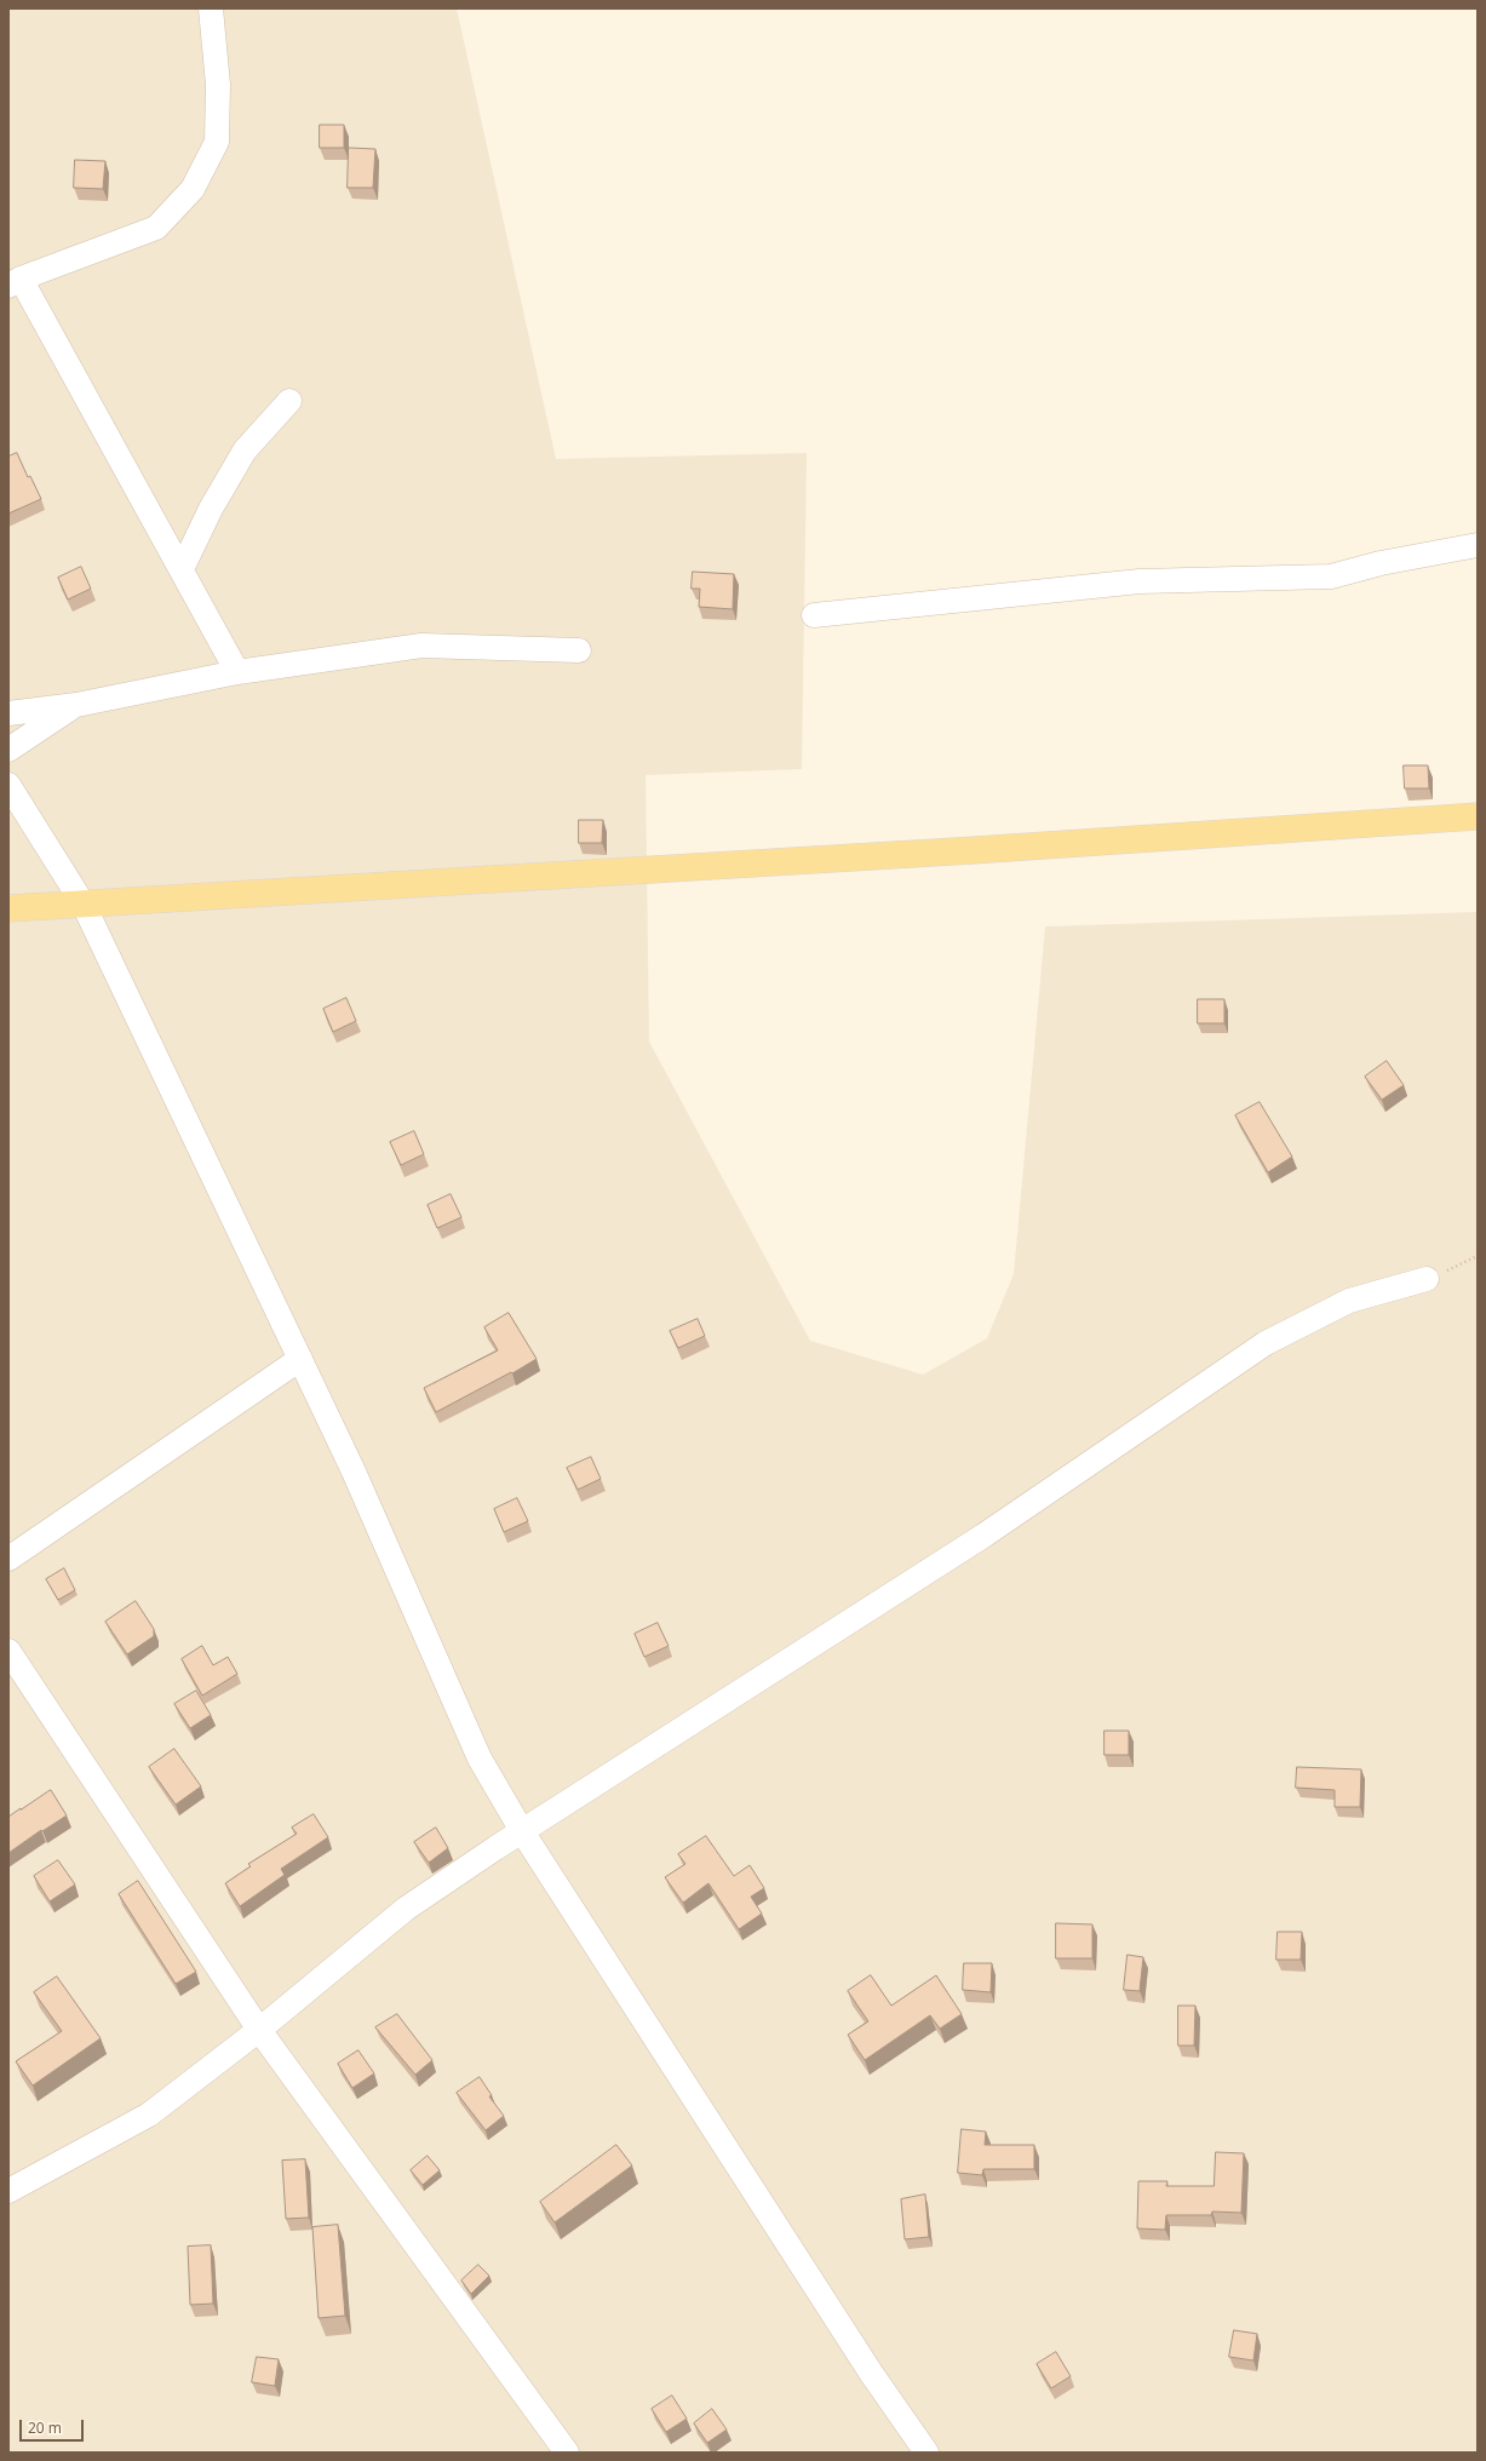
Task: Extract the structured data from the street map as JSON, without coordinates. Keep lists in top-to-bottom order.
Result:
{
  "scale_bar": "20 m"
}
